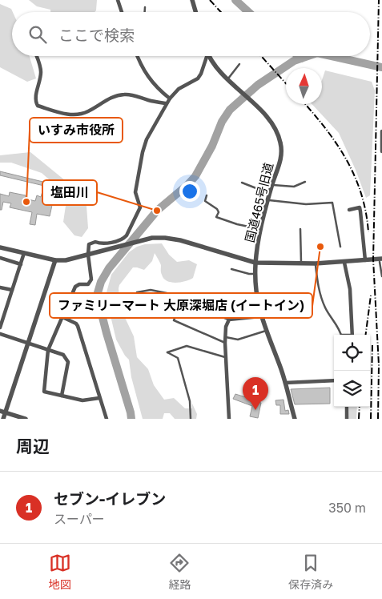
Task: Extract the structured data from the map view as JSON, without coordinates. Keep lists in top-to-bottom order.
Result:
{
  "streets": {
    "street": ["国道465号旧道"]
  },
  "places": ["いすみ市役所", "塩田川", "ファミリーマート 大原深堀店 (イートイン)"],
  "north": "top",
  "page": {
    "search": "ここで検索",
    "pins": "1",
    "heading": "周辺",
    "list": [
      {
        "mark": "1",
        "name": "セブン-イレブン",
        "note": "スーパー",
        "value": "350 m"
      }
    ],
    "nav": ["地図", "経路", "保存済み"]
  }
}
